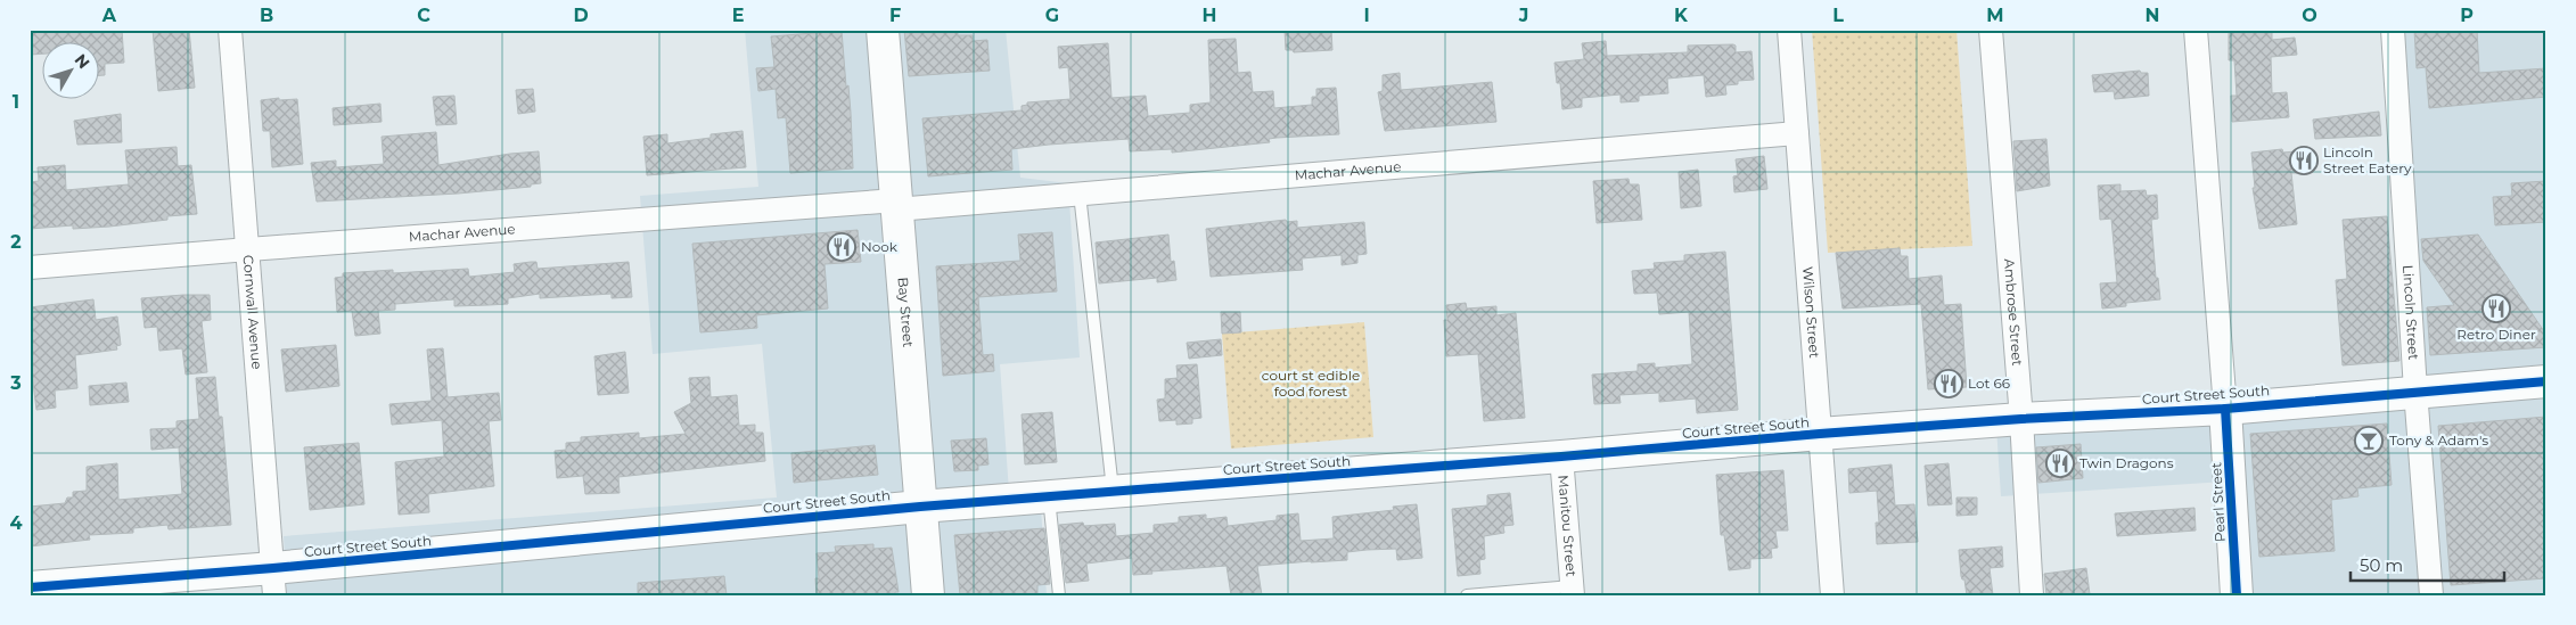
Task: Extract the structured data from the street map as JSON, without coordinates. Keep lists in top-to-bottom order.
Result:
{
  "streets": {
    "street": [
      "Machar Avenue",
      "Cornwall Avenue",
      "Ambrose Street",
      "Bay Street",
      "Wilson Street",
      "Lincoln Street",
      "Court Street South",
      "Pearl Street",
      "Manitou Street"
    ]
  },
  "crossings": [
    ["Machar Avenue", "Cornwall Avenue"],
    ["Machar Avenue", "Bay Street"],
    ["Machar Avenue", "Wilson Street"],
    ["Cornwall Avenue", "Court Street South"],
    ["Ambrose Street", "Court Street South"],
    ["Bay Street", "Court Street South"],
    ["Wilson Street", "Court Street South"],
    ["Lincoln Street", "Court Street South"],
    ["Court Street South", "Pearl Street"],
    ["Court Street South", "Manitou Street"]
  ],
  "parks": ["court st edible food forest"],
  "places": {
    "restaurant": [
      "Lincoln Street Eatery",
      "Nook",
      "Retro Diner",
      "Lot 66",
      "Twin Dragons"
    ],
    "bar": ["Tony & Adam's"]
  },
  "scale_bar": "50 m",
  "north": "top right",
  "grid": {
    "columns": [
      "A",
      "B",
      "C",
      "D",
      "E",
      "F",
      "G",
      "H",
      "I",
      "J",
      "K",
      "L",
      "M",
      "N",
      "O",
      "P"
    ],
    "rows": [
      "1",
      "2",
      "3",
      "4"
    ]
  }
}
